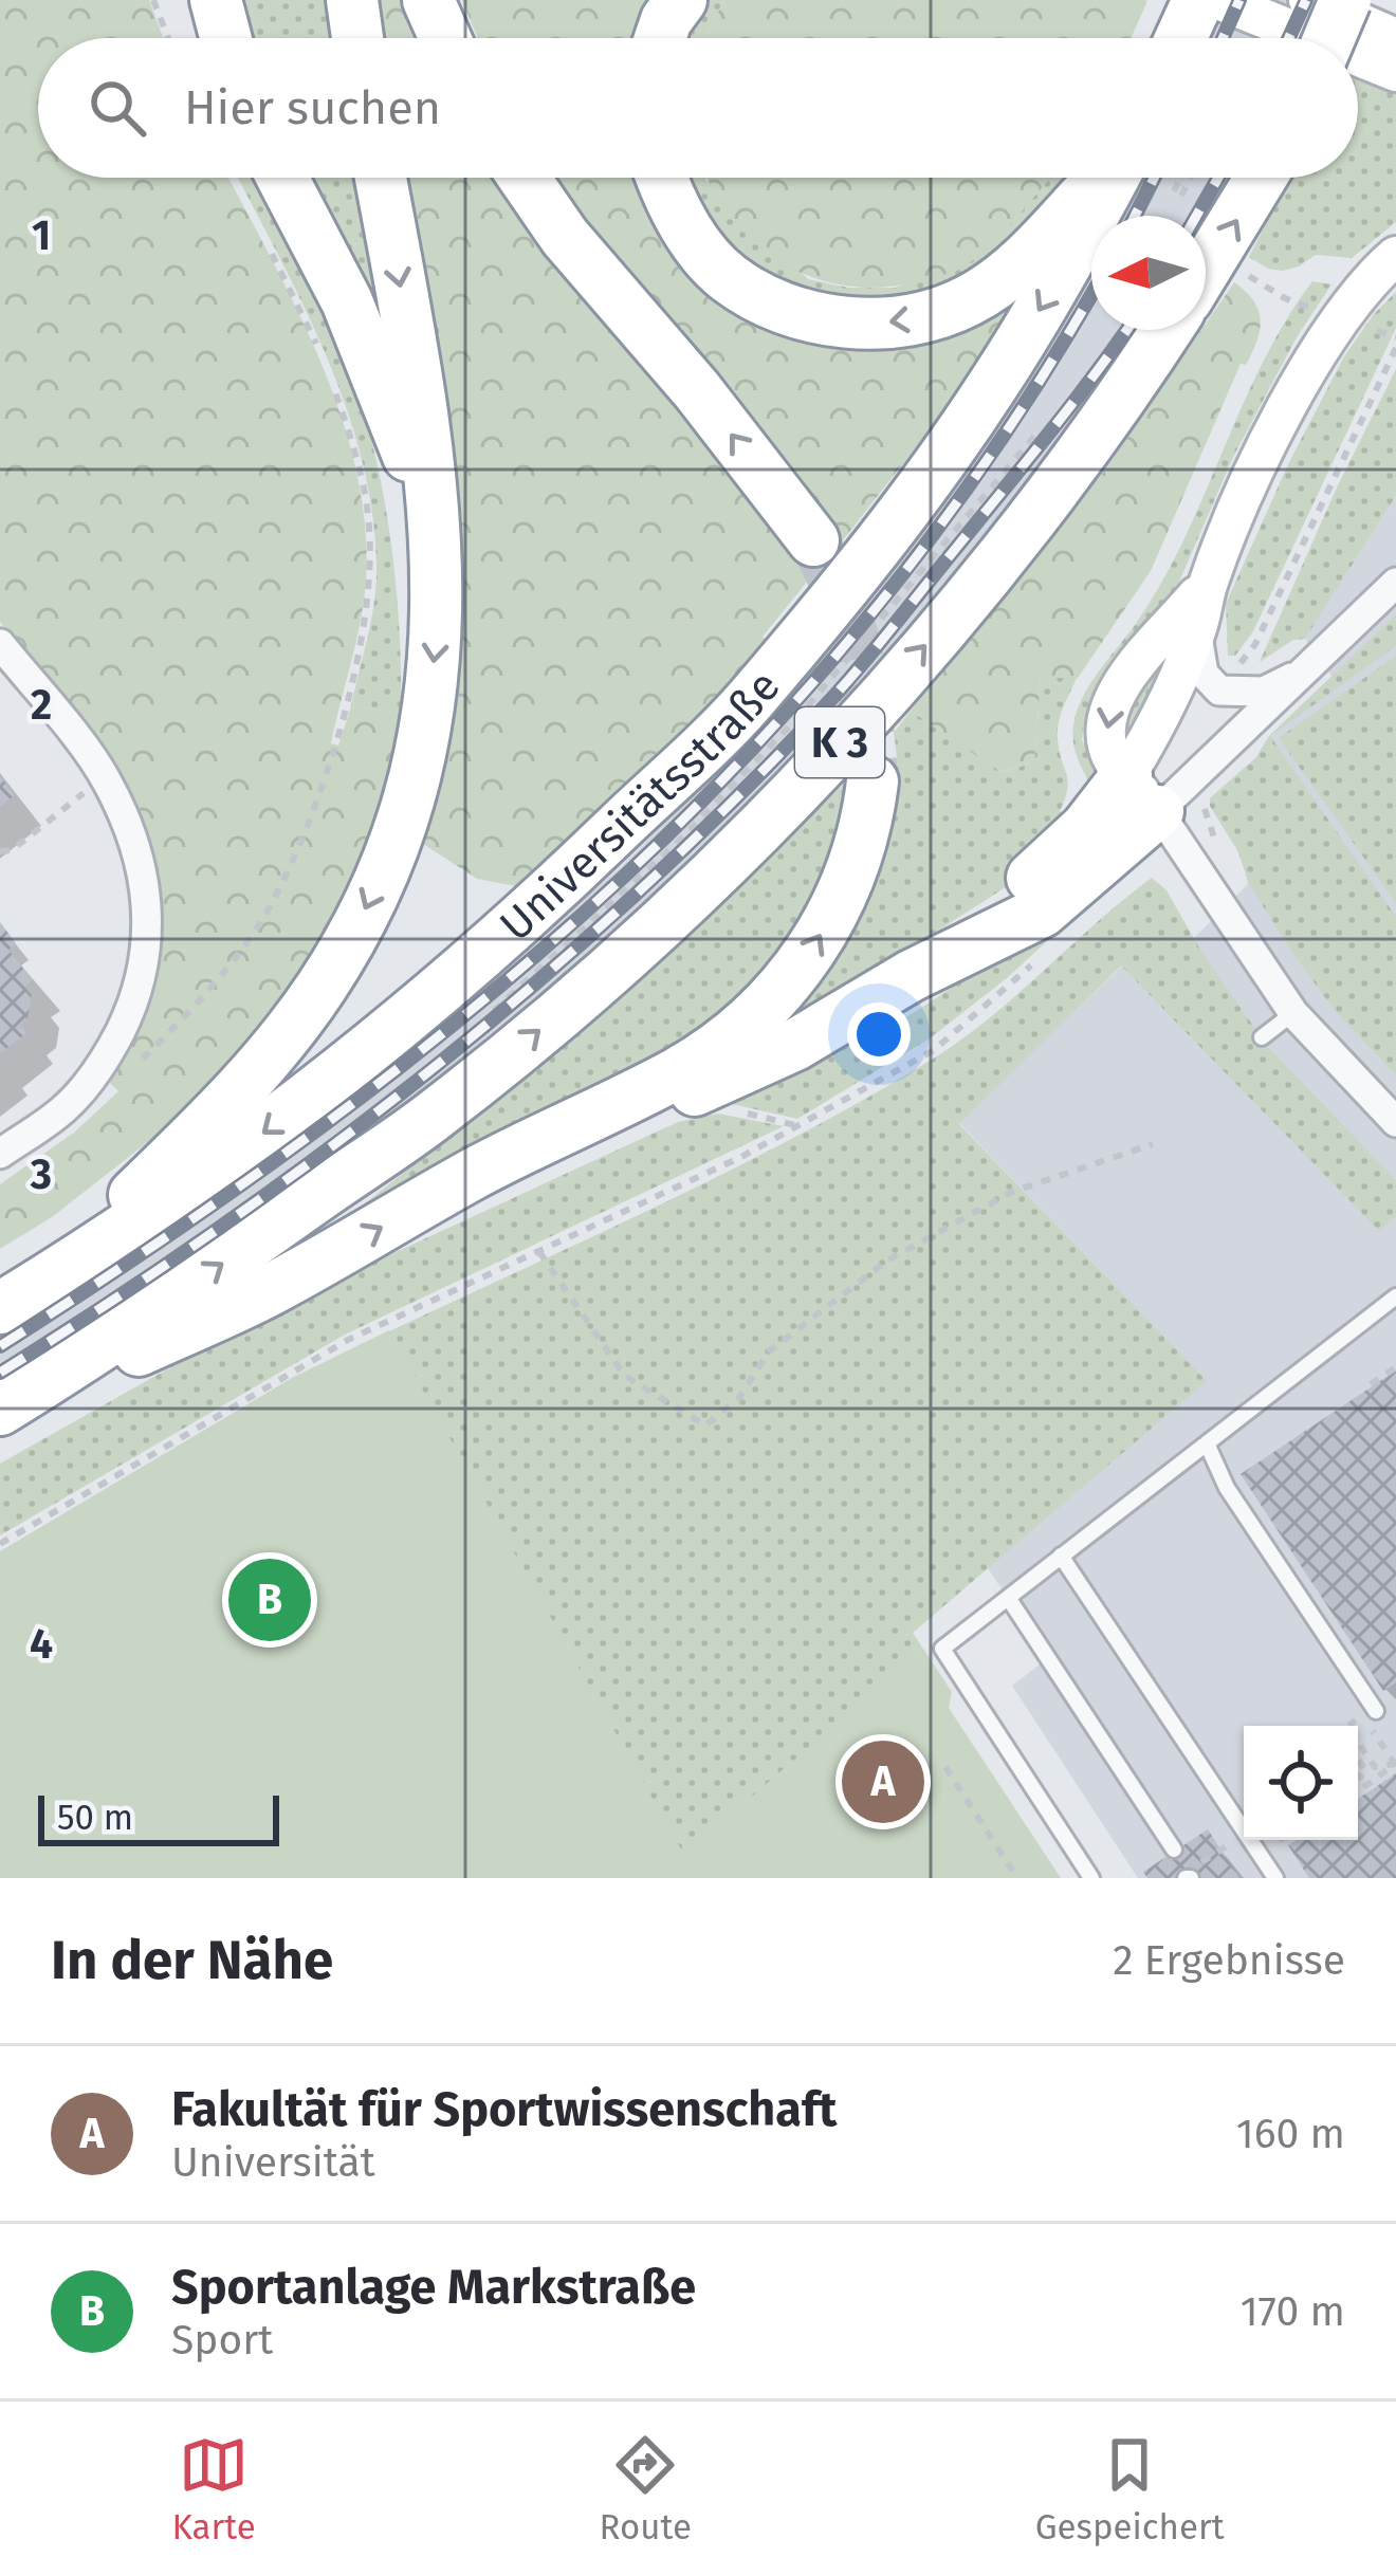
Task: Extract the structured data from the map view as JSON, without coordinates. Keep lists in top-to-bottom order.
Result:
{
  "streets": {
    "highway": ["K 3", "Universitätsstraße"]
  },
  "scale_bar": "50 m",
  "north": "left",
  "page": {
    "search": "Hier suchen",
    "pins": ["B", "A"],
    "scale": "50 m",
    "heading": ["In der Nähe", "2 Ergebnisse"],
    "list": [
      {
        "mark": "A",
        "name": "Fakultät für Sportwissenschaft",
        "note": "Universität",
        "value": "160 m"
      },
      {
        "mark": "B",
        "name": "Sportanlage Markstraße",
        "note": "Sport",
        "value": "170 m"
      }
    ],
    "nav": ["Karte", "Route", "Gespeichert"]
  },
  "grid": {
    "rows": [
      "1",
      "2",
      "3",
      "4"
    ]
  }
}
